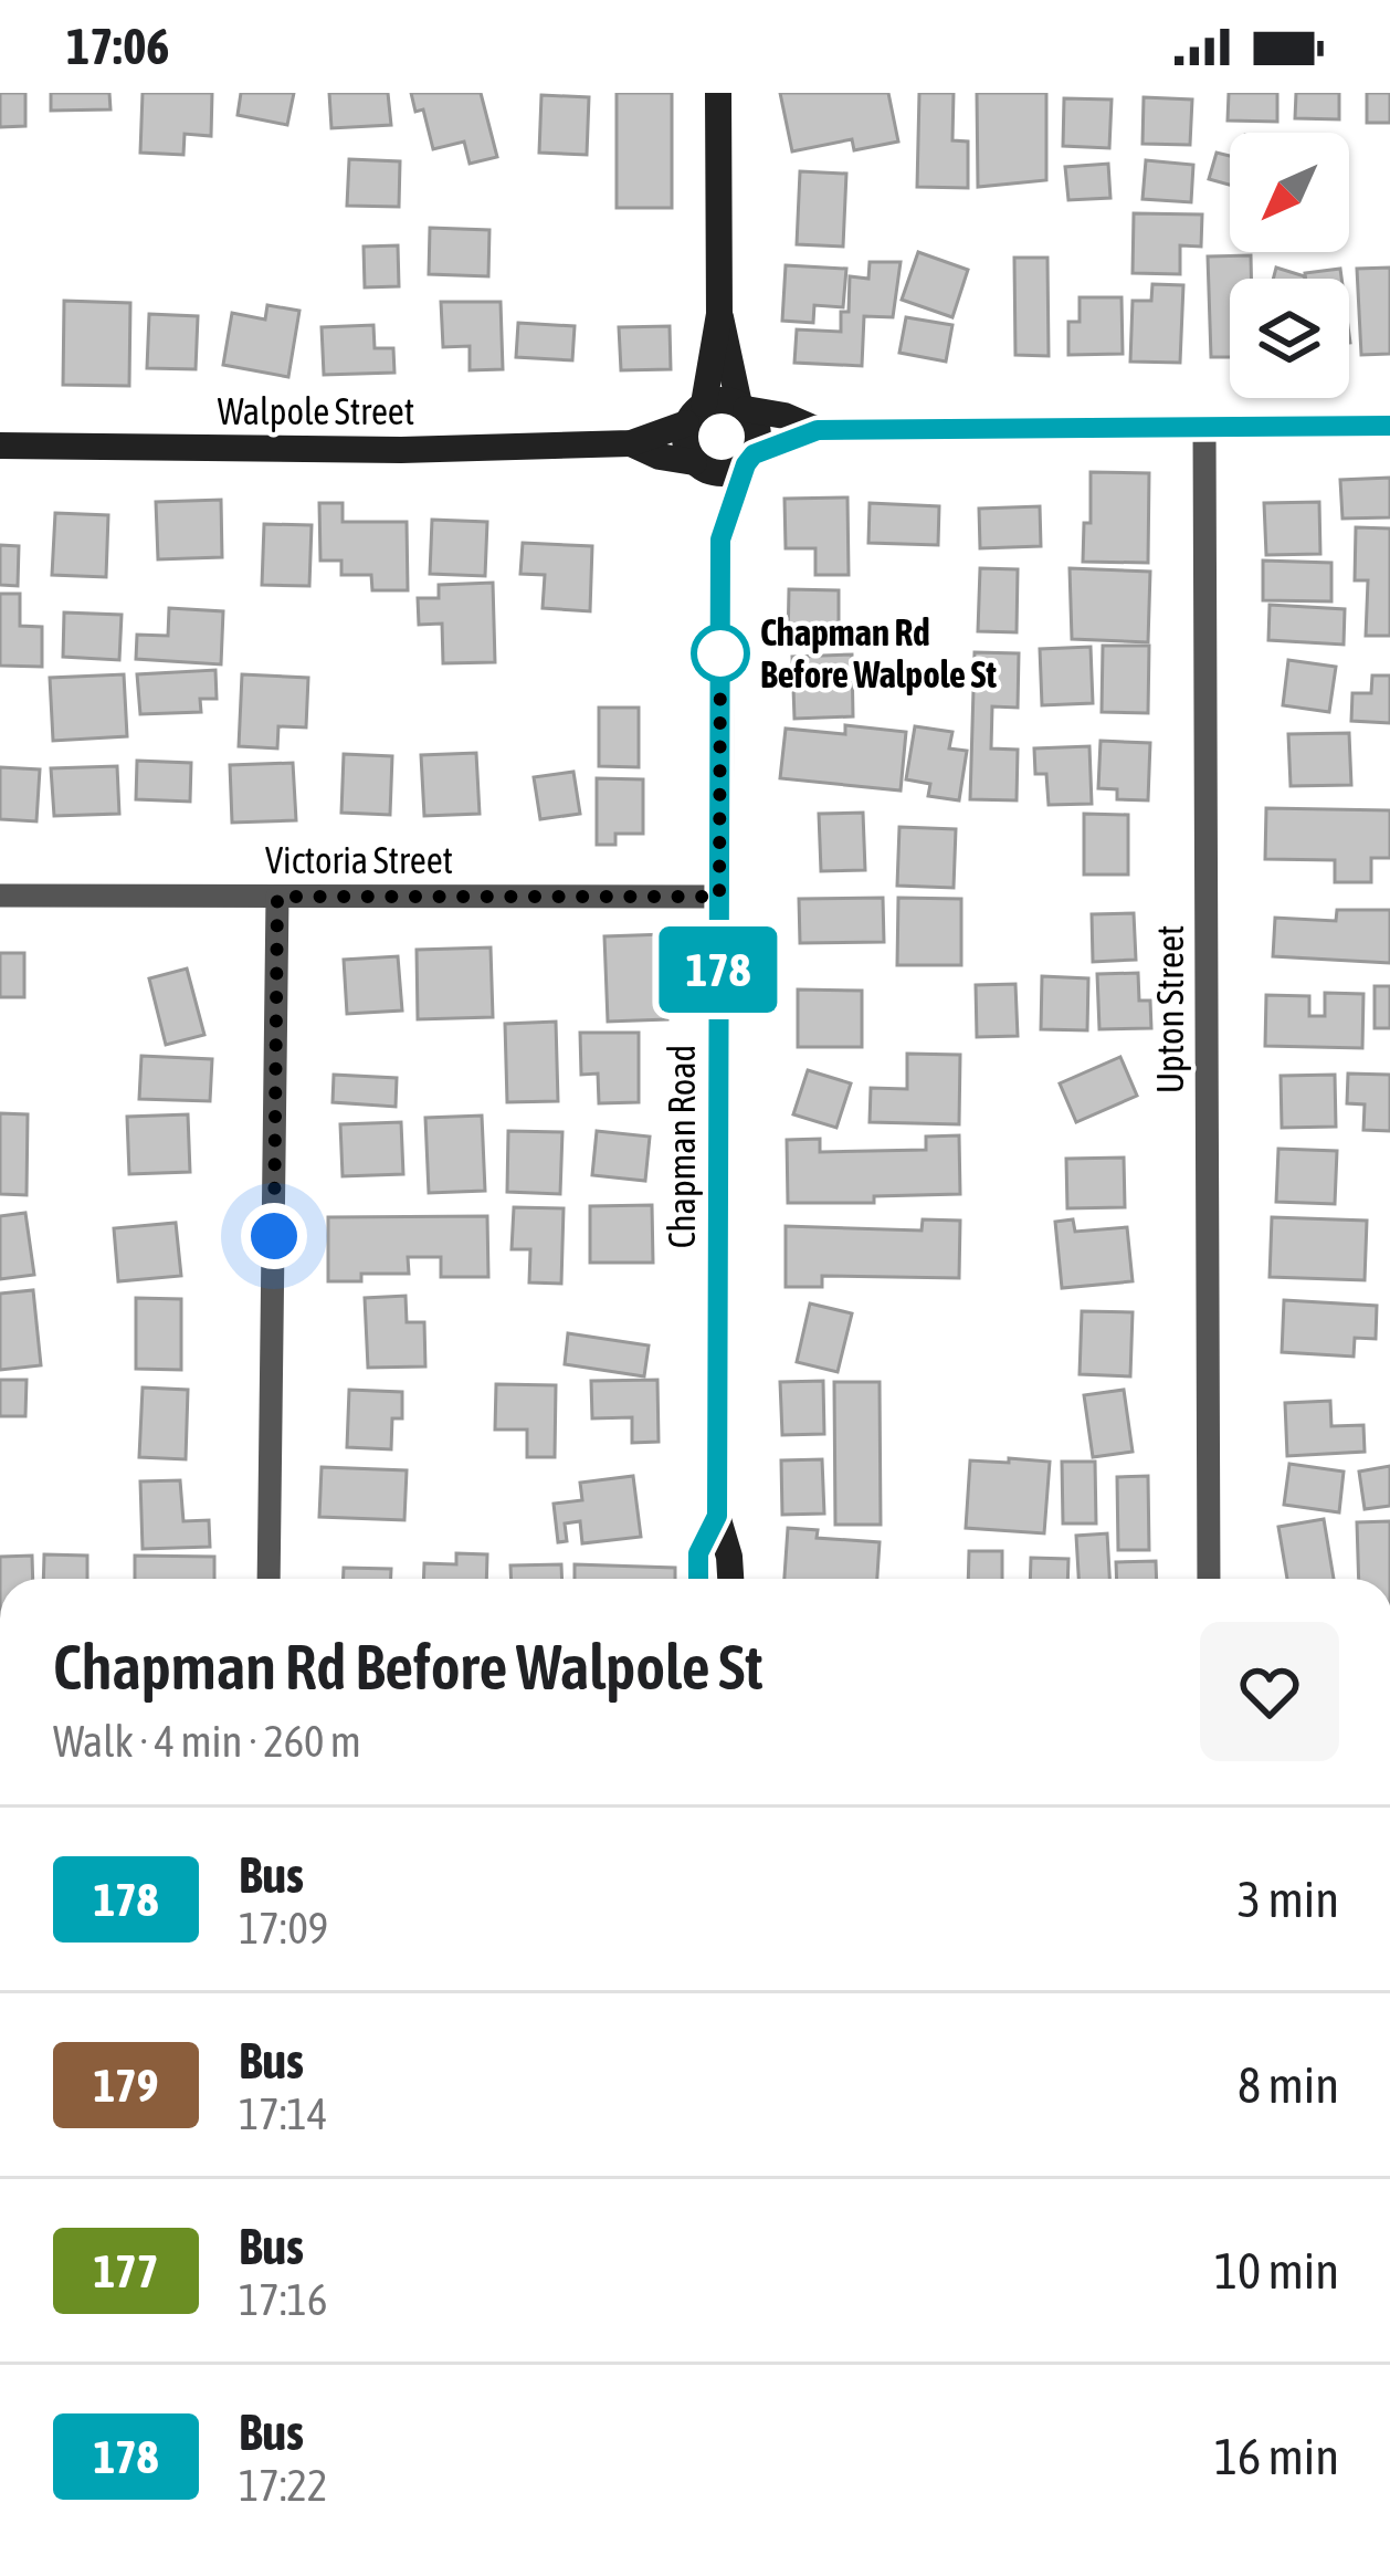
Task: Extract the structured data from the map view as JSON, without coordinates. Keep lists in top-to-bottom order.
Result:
{
  "streets": {
    "main road": ["Walpole Street", "Chapman Road"],
    "street": ["Victoria Street", "Upton Street"]
  },
  "crossings": [
    ["Walpole Street", "Chapman Road"],
    ["Victoria Street", "Chapman Road"]
  ],
  "places": ["Chapman Rd Before Walpole St"],
  "lines": ["bus line 178"],
  "north": "bottom left",
  "page": {
    "status": "17:06",
    "on_map": "178",
    "heading": ["Chapman Rd Before Walpole St", "Walk · 4 min · 260 m"],
    "list": [
      {
        "mark": "178",
        "name": "Bus",
        "note": "17:09",
        "value": "3 min"
      },
      {
        "mark": "179",
        "name": "Bus",
        "note": "17:14",
        "value": "8 min"
      },
      {
        "mark": "177",
        "name": "Bus",
        "note": "17:16",
        "value": "10 min"
      },
      {
        "mark": "178",
        "name": "Bus",
        "note": "17:22",
        "value": "16 min"
      }
    ]
  }
}
